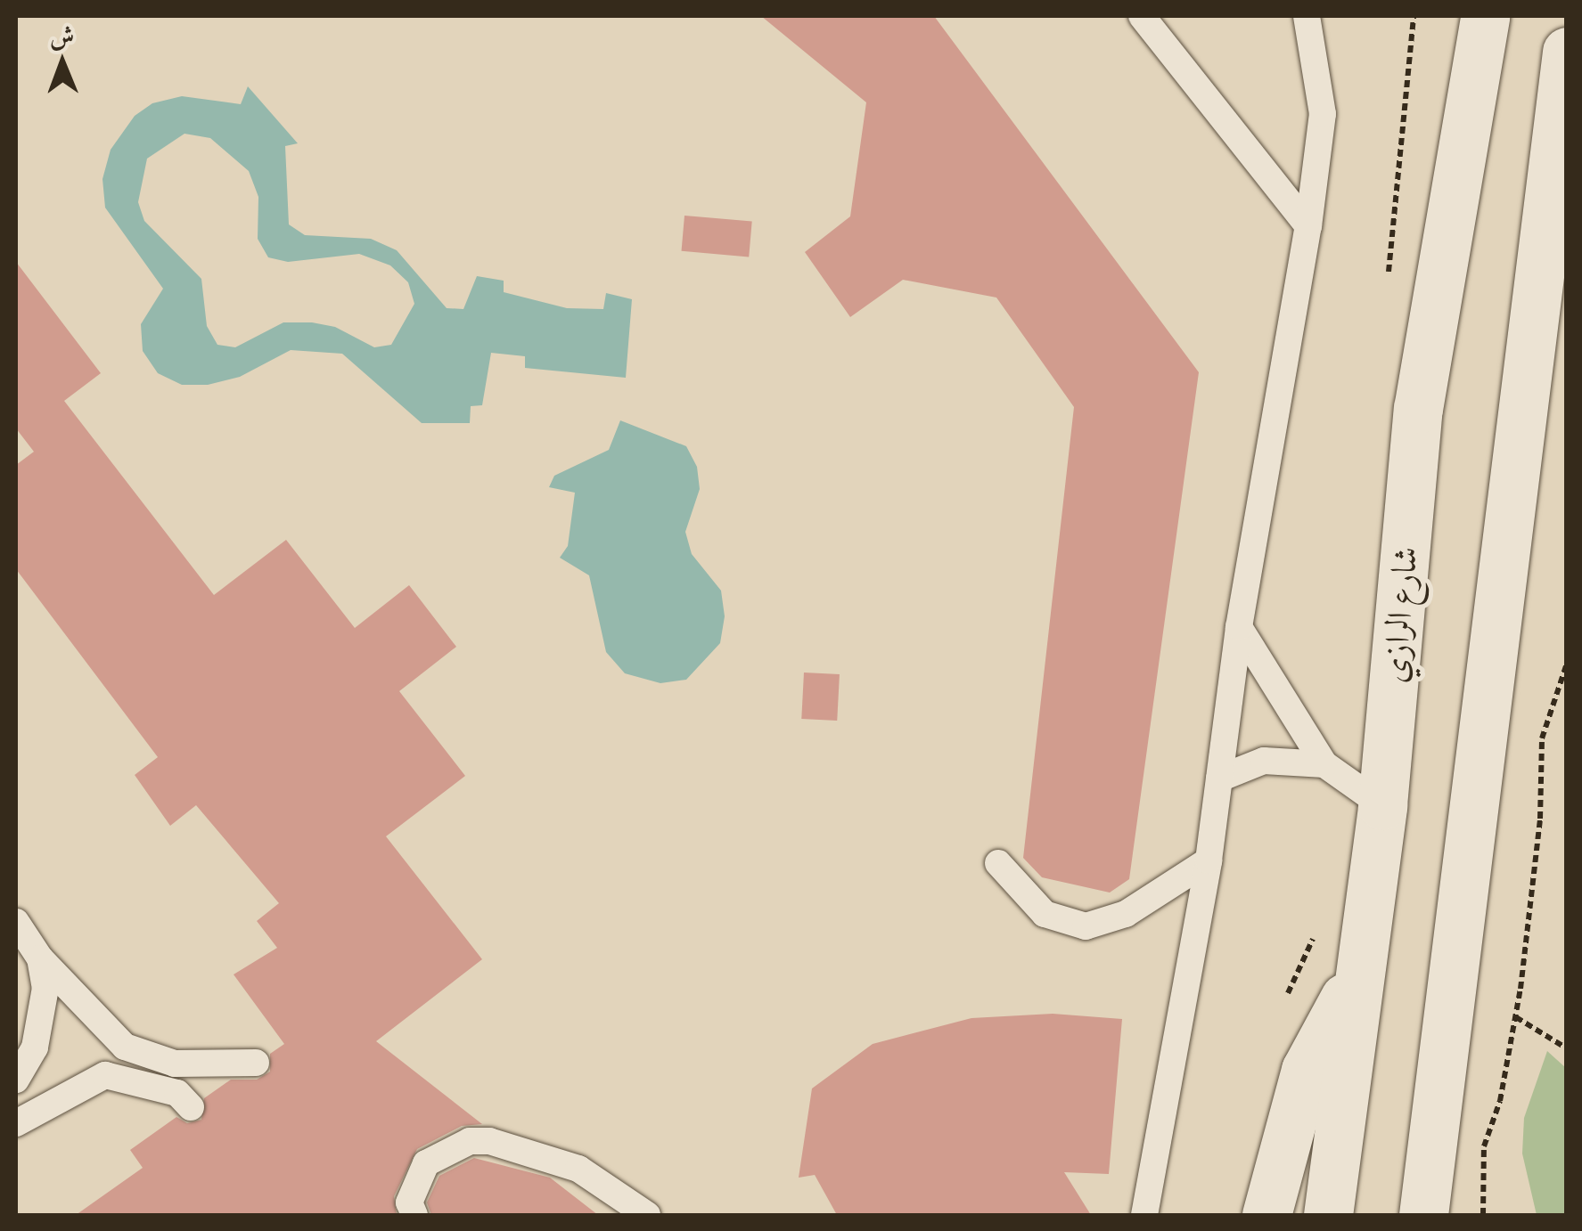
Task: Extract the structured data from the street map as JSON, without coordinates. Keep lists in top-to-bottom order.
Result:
{
  "streets": {
    "street": ["شارع الرازي"]
  },
  "north": "top"
}
